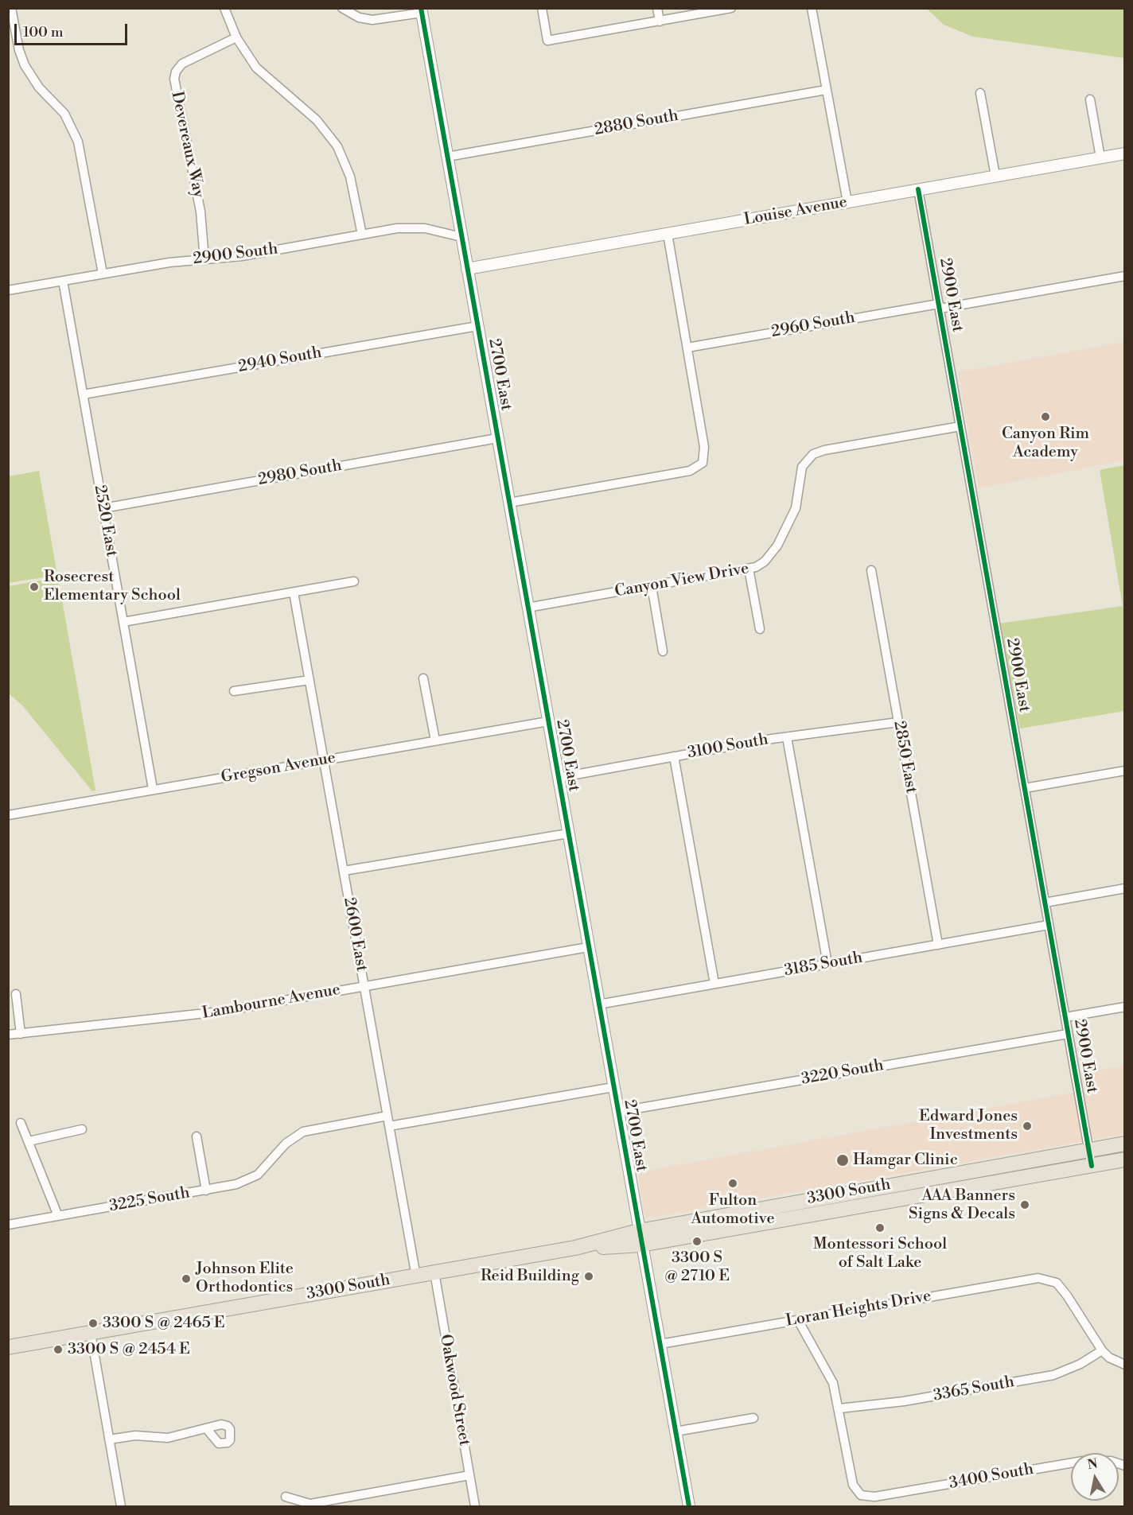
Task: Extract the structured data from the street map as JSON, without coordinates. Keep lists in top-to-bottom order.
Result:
{
  "streets": {
    "main road": ["3300 South"],
    "street": [
      "2880 South",
      "Devereaux Way",
      "Louise Avenue",
      "2900 South",
      "2900 East",
      "2960 South",
      "2940 South",
      "2700 East",
      "2980 South",
      "2520 East",
      "Canyon View Drive",
      "3100 South",
      "2850 East",
      "Gregson Avenue",
      "2600 East",
      "3185 South",
      "Lambourne Avenue",
      "3220 South",
      "3225 South",
      "Loran Heights Drive",
      "3365 South",
      "Oakwood Street",
      "3400 South"
    ]
  },
  "crossings": [
    ["2880 South", "2700 East"],
    ["Devereaux Way", "2900 South"],
    ["Louise Avenue", "2900 East"],
    ["Louise Avenue", "2700 East"],
    ["2900 South", "2700 East"],
    ["2900 South", "2520 East"],
    ["2900 East", "2960 South"],
    ["2900 East", "Canyon View Drive"],
    ["2900 East", "3185 South"],
    ["2900 East", "3220 South"],
    ["2900 East", "3300 South"],
    ["2940 South", "2700 East"],
    ["2940 South", "2520 East"],
    ["2700 East", "2980 South"],
    ["2700 East", "Canyon View Drive"],
    ["2700 East", "3100 South"],
    ["2700 East", "Gregson Avenue"],
    ["2700 East", "3185 South"],
    ["2700 East", "Lambourne Avenue"],
    ["2700 East", "3220 South"],
    ["2700 East", "3300 South"],
    ["2700 East", "Loran Heights Drive"],
    ["2980 South", "2520 East"],
    ["2520 East", "Gregson Avenue"],
    ["3100 South", "2850 East"],
    ["2850 East", "3185 South"],
    ["Gregson Avenue", "2600 East"],
    ["2600 East", "Lambourne Avenue"],
    ["2600 East", "3300 South"],
    ["2600 East", "3225 South"],
    ["3300 South", "Oakwood Street"],
    ["Loran Heights Drive", "3365 South"],
    ["3365 South", "3400 South"]
  ],
  "places": [
    "Canyon Rim Academy",
    "Rosecrest Elementary School",
    "Edward Jones Investments",
    "Hamgar Clinic",
    "Fulton Automotive",
    "AAA Banners Signs & Decals",
    "Montessori School of Salt Lake",
    "3300 S @ 2710 E",
    "Reid Building",
    "Johnson Elite Orthodontics",
    "3300 S @ 2465 E",
    "3300 S @ 2454 E"
  ],
  "scale_bar": "100 m",
  "north": "top"
}
